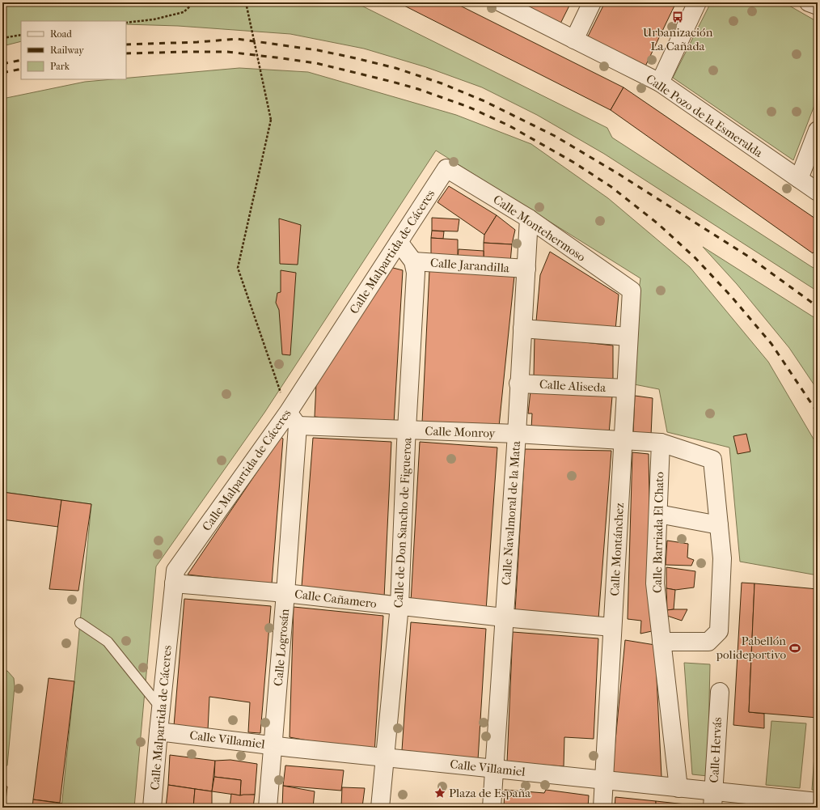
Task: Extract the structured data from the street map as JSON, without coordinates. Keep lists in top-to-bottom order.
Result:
{
  "streets": {
    "street": [
      "Calle Pozo de la Esmeralda",
      "Calle Montehermoso",
      "Calle Malpartida de Cáceres",
      "Calle Jarandilla",
      "Calle Aliseda",
      "Calle Monroy",
      "Calle Navalmoral de la Mata",
      "Calle de Don Sancho de Figueroa",
      "Calle Barriada El Chato",
      "Calle Montánchez",
      "Calle Cañamero",
      "Calle Logrosán",
      "Calle Villamiel",
      "Calle Hervás"
    ]
  },
  "crossings": [
    ["Calle Montehermoso", "Calle Malpartida de Cáceres"],
    ["Calle Montehermoso", "Calle Navalmoral de la Mata"],
    ["Calle Montehermoso", "Calle Montánchez"],
    ["Calle Malpartida de Cáceres", "Calle Monroy"],
    ["Calle Malpartida de Cáceres", "Calle de Don Sancho de Figueroa"],
    ["Calle Malpartida de Cáceres", "Calle Cañamero"],
    ["Calle Malpartida de Cáceres", "Calle Logrosán"],
    ["Calle Malpartida de Cáceres", "Calle Villamiel"],
    ["Calle Jarandilla", "Calle Navalmoral de la Mata"],
    ["Calle Jarandilla", "Calle de Don Sancho de Figueroa"],
    ["Calle Aliseda", "Calle Navalmoral de la Mata"],
    ["Calle Aliseda", "Calle Montánchez"],
    ["Calle Monroy", "Calle Navalmoral de la Mata"],
    ["Calle Monroy", "Calle de Don Sancho de Figueroa"],
    ["Calle Monroy", "Calle Montánchez"],
    ["Calle Monroy", "Calle Logrosán"],
    ["Calle Navalmoral de la Mata", "Calle Cañamero"],
    ["Calle Navalmoral de la Mata", "Calle Villamiel"],
    ["Calle de Don Sancho de Figueroa", "Calle Cañamero"],
    ["Calle de Don Sancho de Figueroa", "Calle Villamiel"],
    ["Calle Barriada El Chato", "Calle Villamiel"],
    ["Calle Montánchez", "Calle Cañamero"],
    ["Calle Montánchez", "Calle Villamiel"],
    ["Calle Cañamero", "Calle Logrosán"],
    ["Calle Logrosán", "Calle Villamiel"],
    ["Calle Villamiel", "Calle Hervás"]
  ],
  "places": {
    "bus stop": ["Urbanización La Cañada"],
    "sports": ["Pabellón polideportivo"],
    "place": ["Plaza de España"]
  },
  "legend": ["Road", "Railway", "Park"]
}
